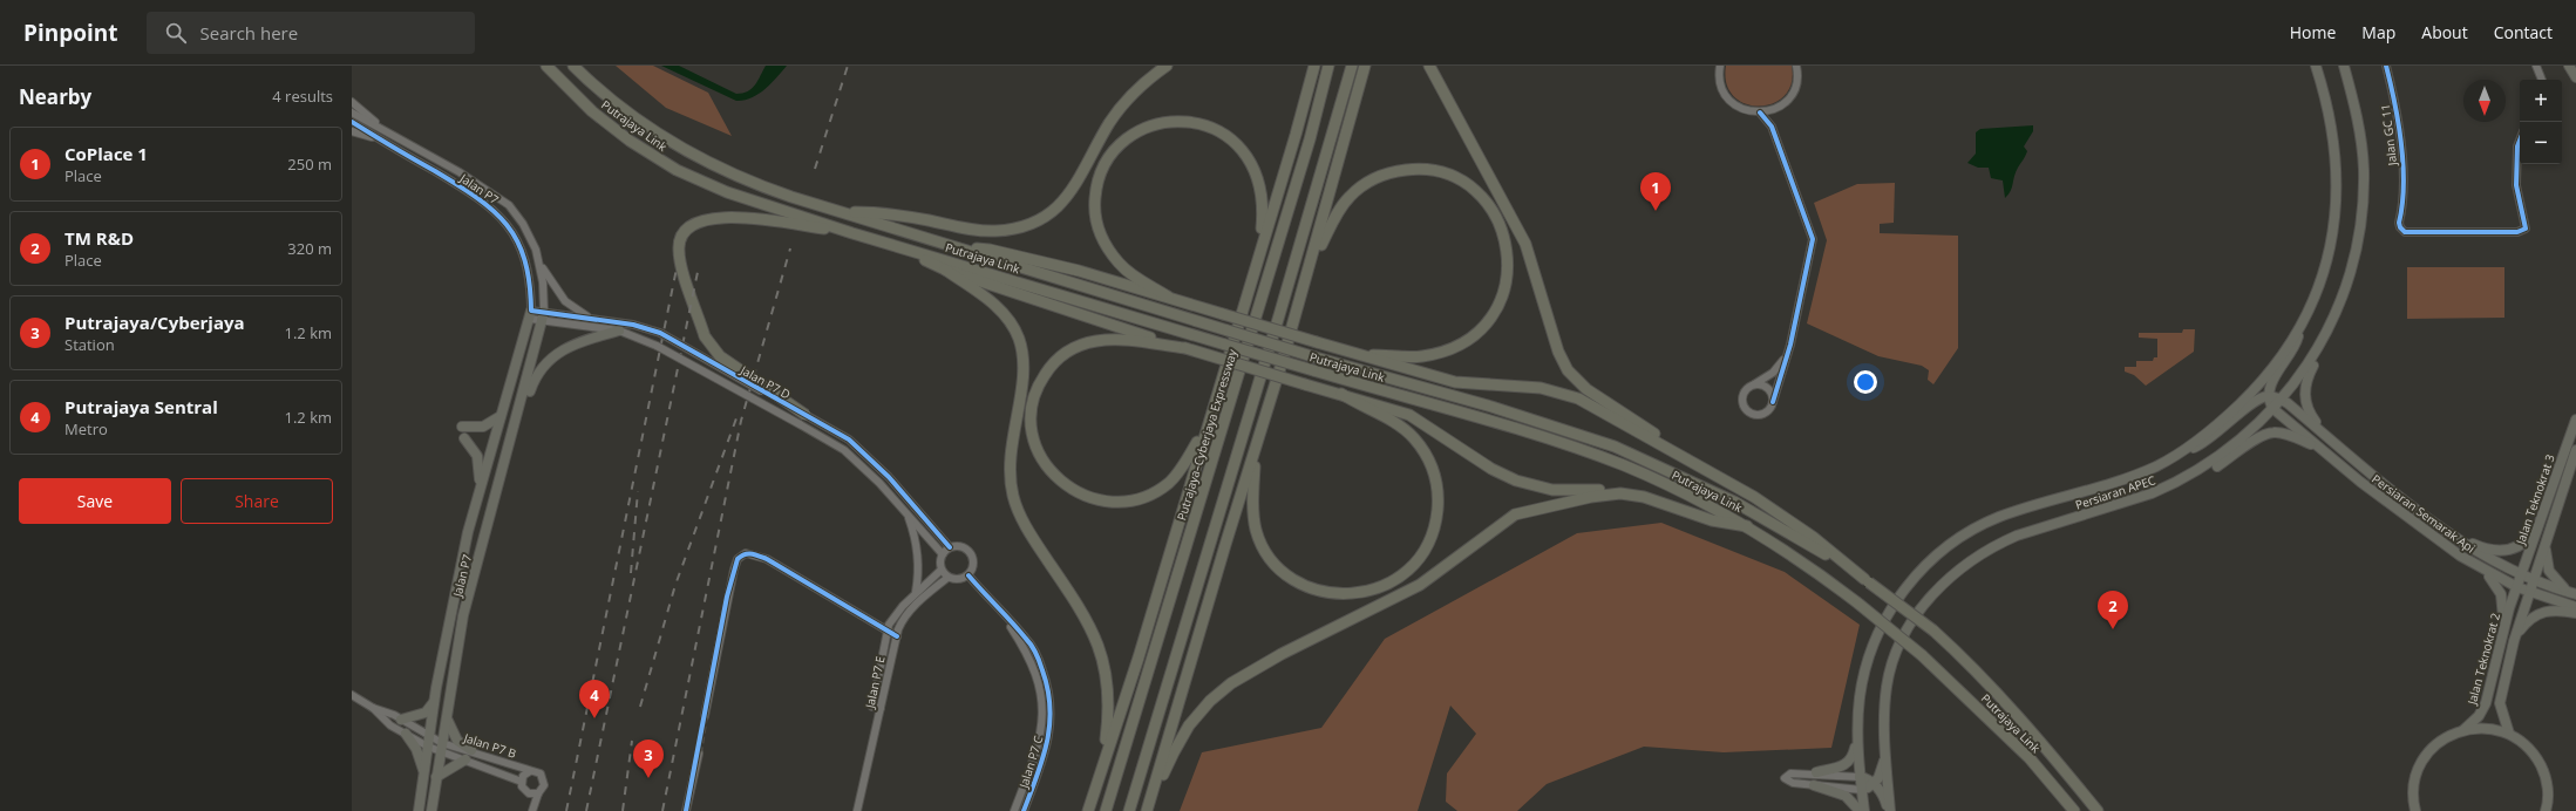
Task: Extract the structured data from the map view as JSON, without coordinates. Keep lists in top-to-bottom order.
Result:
{
  "streets": {
    "highway": ["Putrajaya Link", "Putrajaya–Cyberjaya Expressway"],
    "main road": [
      "Jalan P7",
      "Persiaran APEC",
      "Jalan Teknokrat 3",
      "Persiaran Semarak Api",
      "Jalan Teknokrat 2"
    ],
    "street": [
      "Jalan GC 11",
      "Jalan P7 D",
      "Jalan P7 E",
      "Jalan P7 B",
      "Jalan P7 C"
    ]
  },
  "crossings": [
    ["Jalan P7", "Jalan P7 D"],
    ["Jalan P7", "Jalan P7 B"],
    ["Jalan P7 D", "Jalan P7 E"],
    ["Jalan P7 D", "Jalan P7 C"],
    ["Persiaran APEC", "Persiaran Semarak Api"],
    ["Jalan Teknokrat 3", "Persiaran Semarak Api"],
    ["Jalan Teknokrat 3", "Jalan Teknokrat 2"],
    ["Persiaran Semarak Api", "Jalan Teknokrat 2"],
    ["Jalan P7 E", "Jalan P7 C"]
  ],
  "north": "bottom",
  "page": {
    "header": "Pinpoint",
    "search": "Search here",
    "nav": [
      "Home",
      "Map",
      "About",
      "Contact"
    ],
    "heading": ["Nearby", "4 results"],
    "map_buttons": ["+", "−"],
    "list": [
      {
        "mark": "1",
        "name": "CoPlace 1",
        "note": "Place",
        "value": "250 m"
      },
      {
        "mark": "2",
        "name": "TM R&D",
        "note": "Place",
        "value": "320 m"
      },
      {
        "mark": "3",
        "name": "Putrajaya/Cyberjaya",
        "note": "Station",
        "value": "1.2 km"
      },
      {
        "mark": "4",
        "name": "Putrajaya Sentral",
        "note": "Metro",
        "value": "1.2 km"
      }
    ],
    "pins": [
      "1",
      "2",
      "4",
      "3"
    ],
    "buttons": ["Save", "Share"]
  }
}
